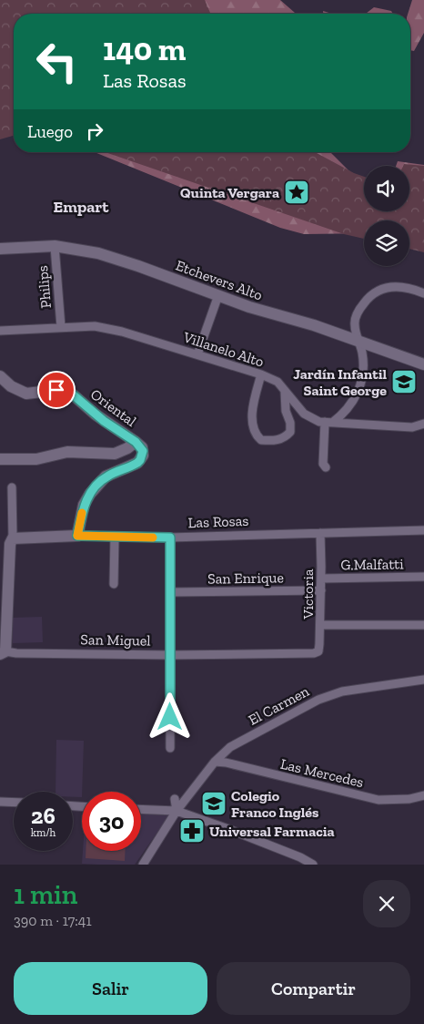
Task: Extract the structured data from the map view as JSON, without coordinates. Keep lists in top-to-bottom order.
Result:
{
  "streets": {
    "street": [
      "Etchevers Alto",
      "Philips",
      "Villanelo Alto",
      "Oriental",
      "Las Rosas",
      "G.Malfatti",
      "San Enrique",
      "Victoria",
      "San Miguel",
      "El Carmen",
      "Las Mercedes"
    ]
  },
  "crossings": [
    ["Etchevers Alto", "Philips"],
    ["Philips", "Villanelo Alto"],
    ["Las Rosas", "Victoria"],
    ["G.Malfatti", "Victoria"],
    ["San Enrique", "Victoria"],
    ["Victoria", "San Miguel"],
    ["El Carmen", "Las Mercedes"]
  ],
  "districts": ["Empart"],
  "places": {
    "place": ["Quinta Vergara"],
    "school or university": ["Jardín Infantil Saint George", "Colegio Franco Inglés"],
    "pharmacy": ["Universal Farmacia"]
  },
  "page": {
    "turn": ["140 m", "Las Rosas"],
    "then": "Luego",
    "speed": "26 km/h",
    "limit": "30",
    "heading": ["1 min", "390 m · 17:41"],
    "buttons": ["Salir", "Compartir"]
  }
}
